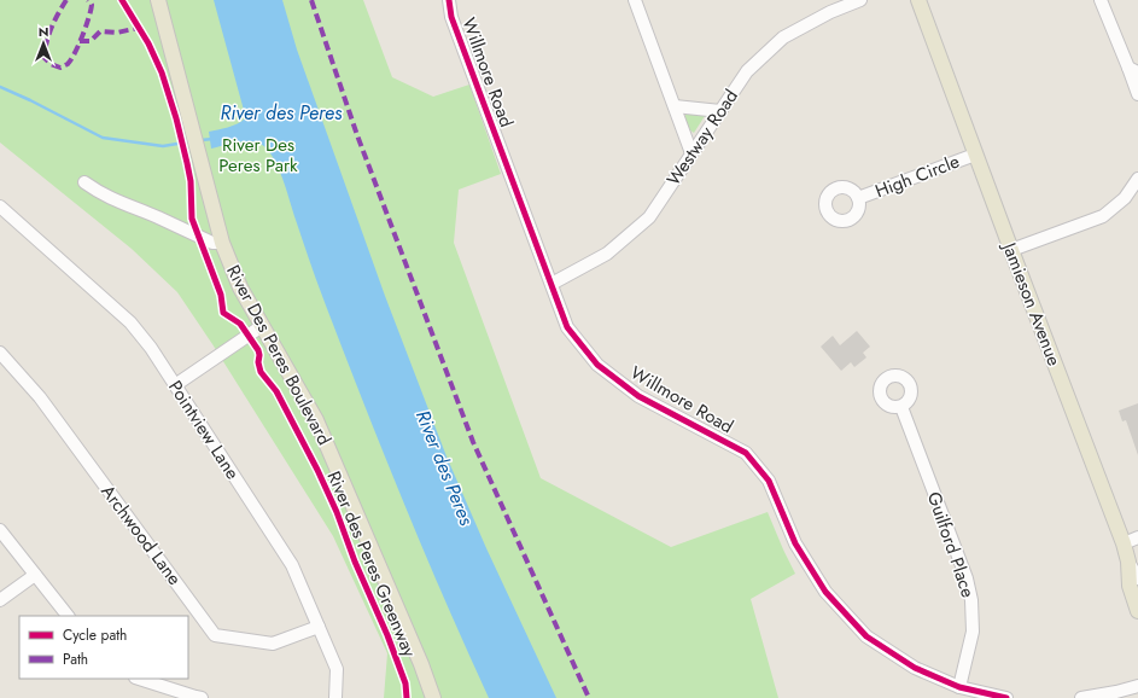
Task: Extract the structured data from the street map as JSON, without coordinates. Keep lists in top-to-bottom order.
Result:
{
  "streets": {
    "main road": ["Jamieson Avenue", "River Des Peres Boulevard"],
    "street": [
      "Willmore Road",
      "Westway Road",
      "High Circle",
      "Pointview Lane",
      "Archwood Lane",
      "Guilford Place"
    ],
    "cycle path": ["River des Peres Greenway"]
  },
  "crossings": [
    ["Willmore Road", "Westway Road"],
    ["Willmore Road", "Guilford Place"],
    ["High Circle", "Jamieson Avenue"],
    ["Pointview Lane", "Archwood Lane"]
  ],
  "water": ["River des Peres"],
  "parks": ["River Des Peres Park"],
  "legend": ["Cycle path", "Path"],
  "north": "top"
}
